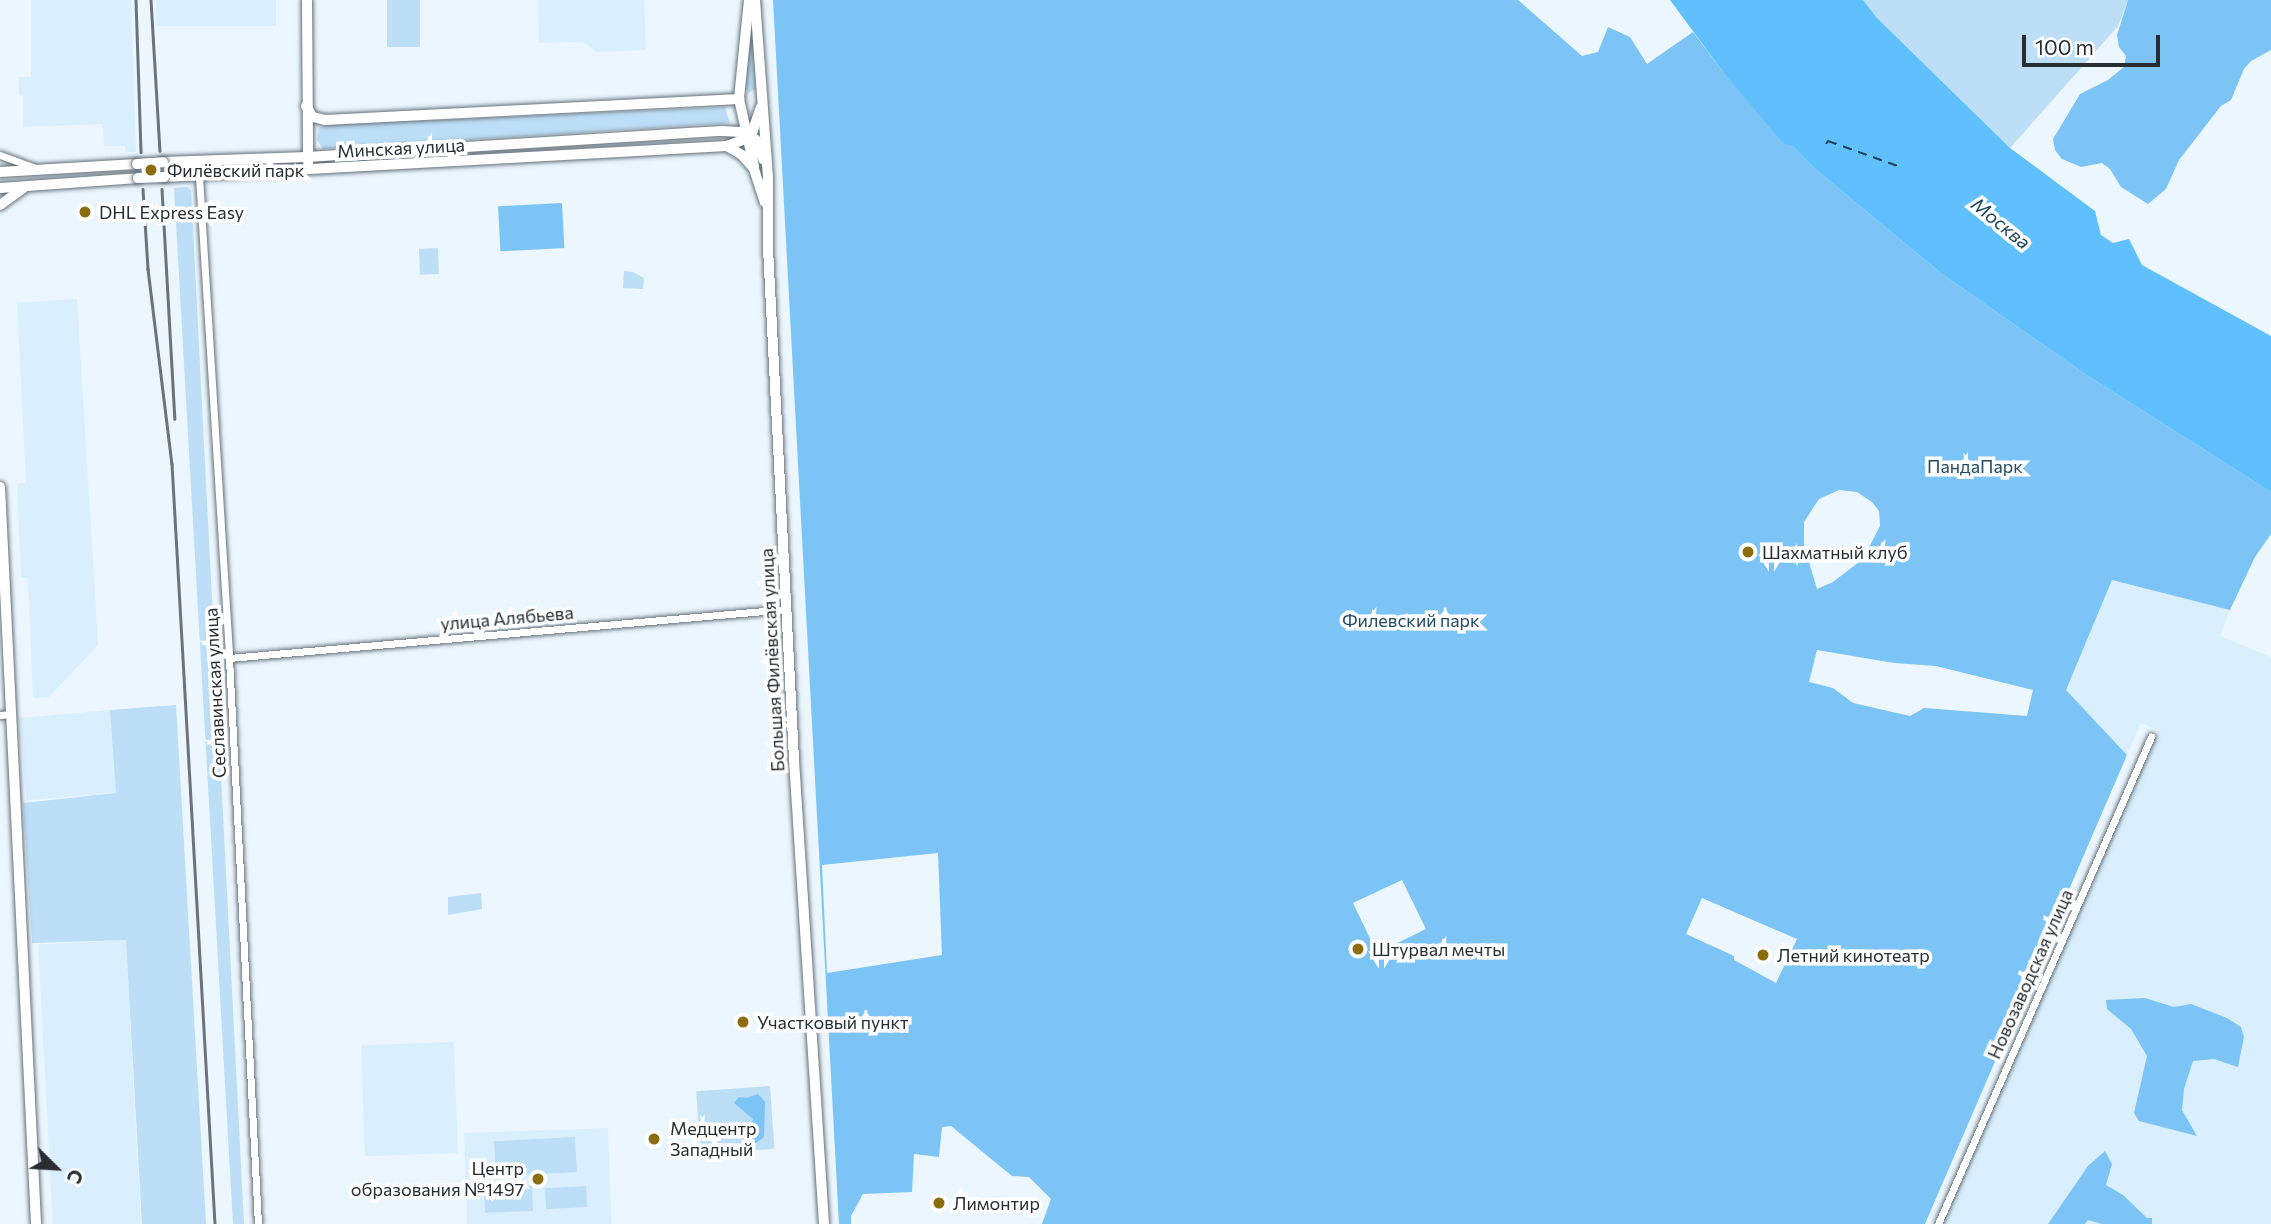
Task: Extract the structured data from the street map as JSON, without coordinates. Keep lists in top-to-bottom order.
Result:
{
  "streets": {
    "main road": ["Минская улица", "Большая Филёвская улица"],
    "street": ["улица Алябьева", "Сеславинская улица", "Новозаводская улица"]
  },
  "crossings": [
    ["Минская улица", "Большая Филёвская улица"],
    ["Минская улица", "Сеславинская улица"],
    ["улица Алябьева", "Большая Филёвская улица"],
    ["улица Алябьева", "Сеславинская улица"]
  ],
  "water": ["Москва"],
  "parks": ["ПандаПарк", "Филевский парк"],
  "places": [
    "Филёвский парк",
    "DHL Express Easy",
    "Шахматный клуб",
    "Штурвал мечты",
    "Летний кинотеатр",
    "Участковый пункт",
    "Медцентр Западный",
    "Центр образования №1497",
    "Лимонтир"
  ],
  "scale_bar": "100 m",
  "north": "bottom right"
}
